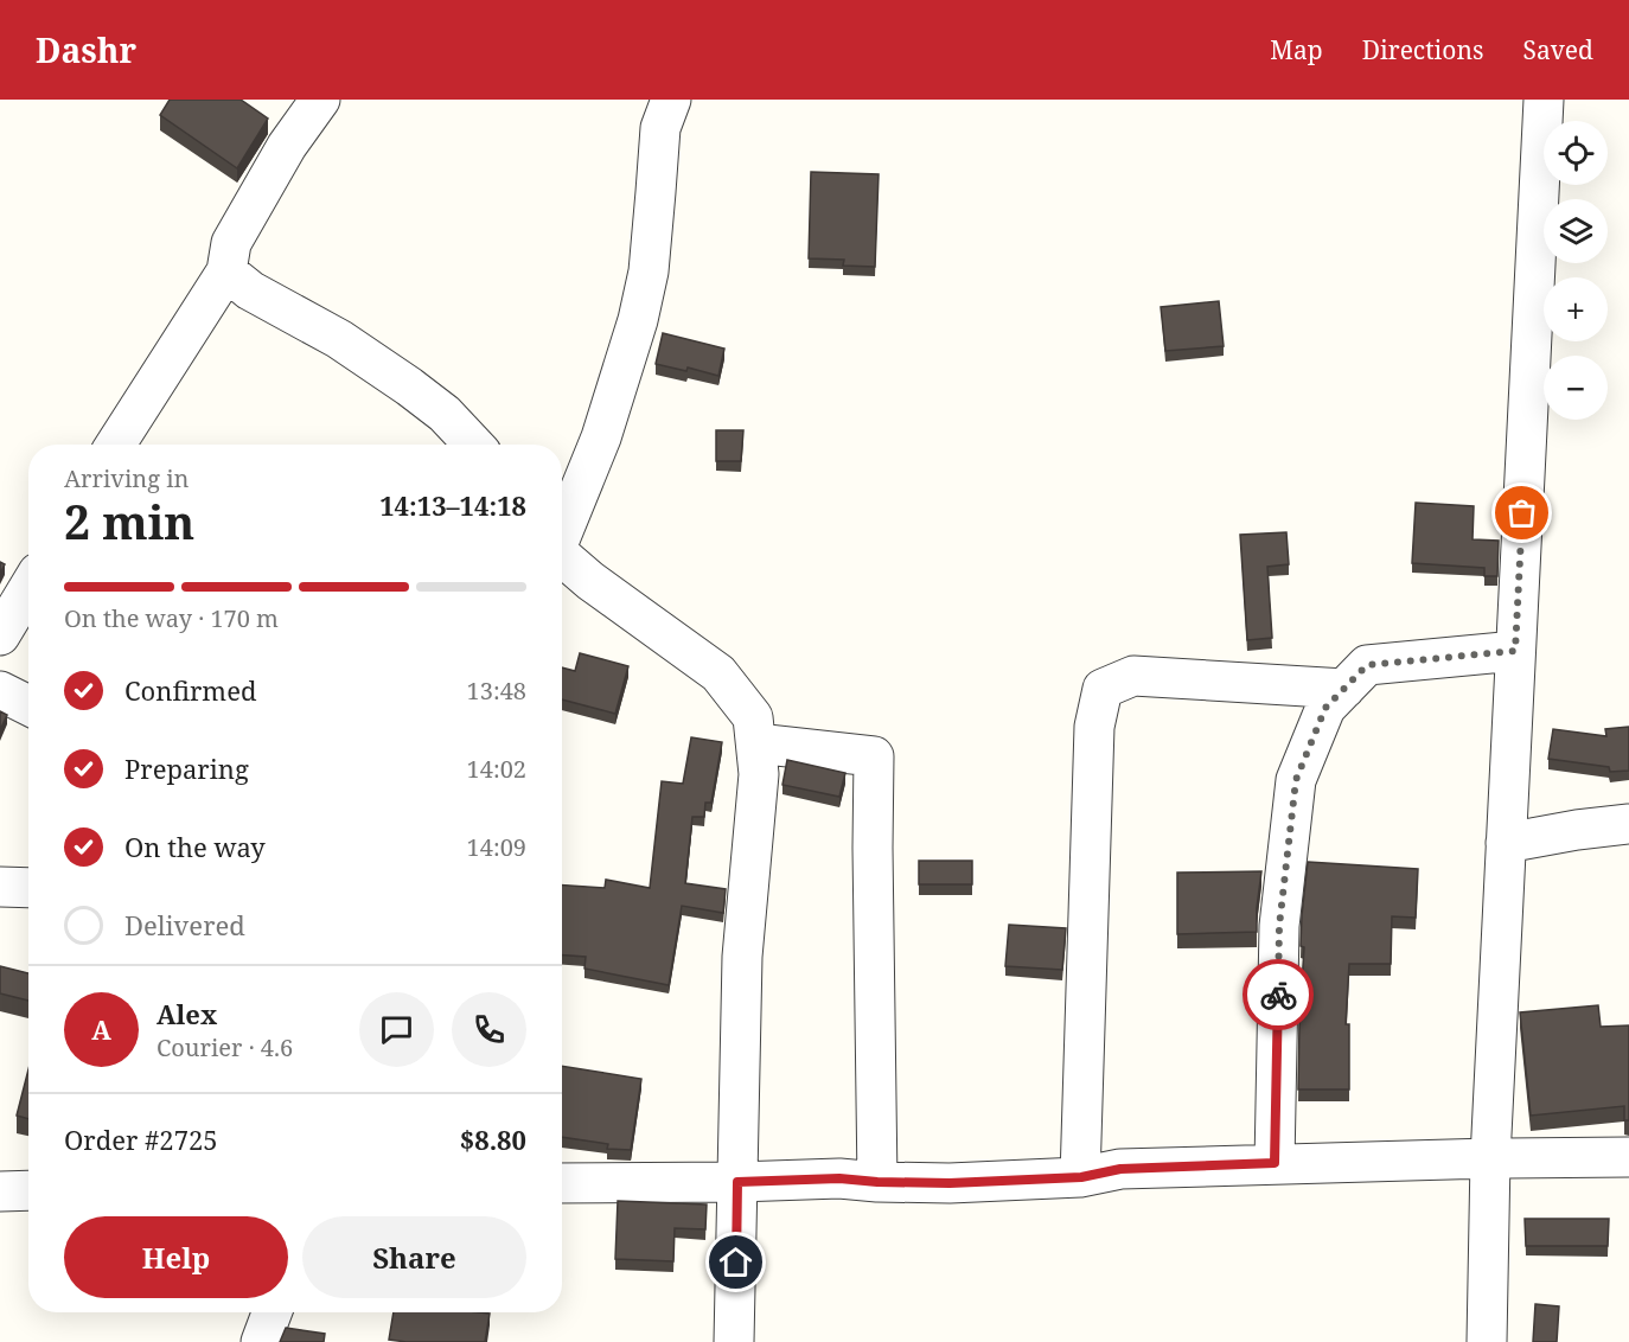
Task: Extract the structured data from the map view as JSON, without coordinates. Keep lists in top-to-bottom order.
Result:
{
  "page": {
    "header": "Dashr",
    "nav": ["Map", "Directions", "Saved"],
    "map_buttons": ["+", "−"],
    "heading": ["2 min", "Arriving in", "14:13–14:18"],
    "panel": [
      "Alex",
      "Courier · 4.6",
      "Order #2725",
      "$8.80"
    ],
    "bar": "On the way · 170 m",
    "list": [
      ["Confirmed", "13:48"],
      ["Preparing", "14:02"],
      ["On the way", "14:09"],
      "Delivered"
    ],
    "round": "A",
    "buttons": ["Help", "Share"]
  }
}
